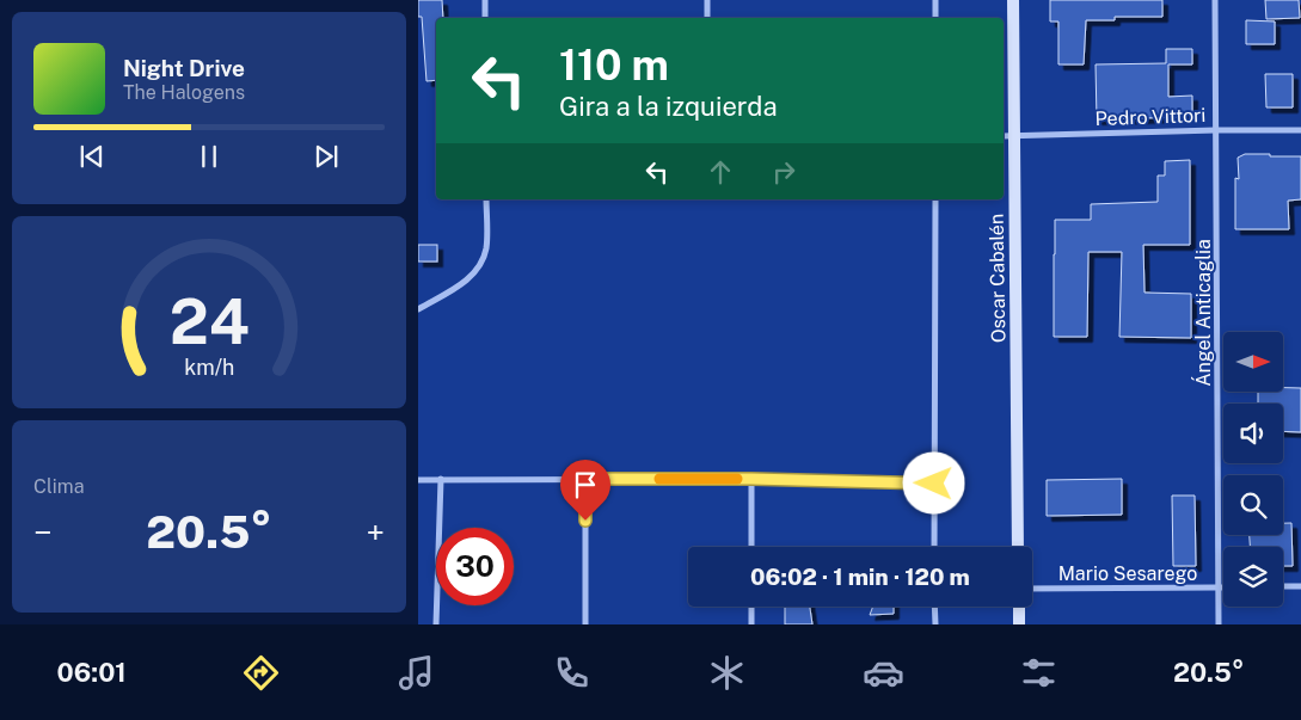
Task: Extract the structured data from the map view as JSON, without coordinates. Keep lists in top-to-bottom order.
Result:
{
  "streets": {
    "main road": ["Oscar Cabalén"],
    "street": ["Pedro Vittori", "Ángel Anticaglia", "Mario Sesarego"]
  },
  "crossings": [
    ["Pedro Vittori", "Oscar Cabalén"],
    ["Pedro Vittori", "Ángel Anticaglia"],
    ["Ángel Anticaglia", "Mario Sesarego"]
  ],
  "north": "right",
  "page": {
    "turn": ["110 m", "Gira a la izquierda"],
    "song": ["Night Drive", "The Halogens"],
    "tile": "Clima",
    "heat": ["−", "20.5°", "+"],
    "limit": "30",
    "trip": "06:02 · 1 min · 120 m",
    "tabs": ["06:01", "20.5°"],
    "gauge": ["24", "km/h"]
  }
}
